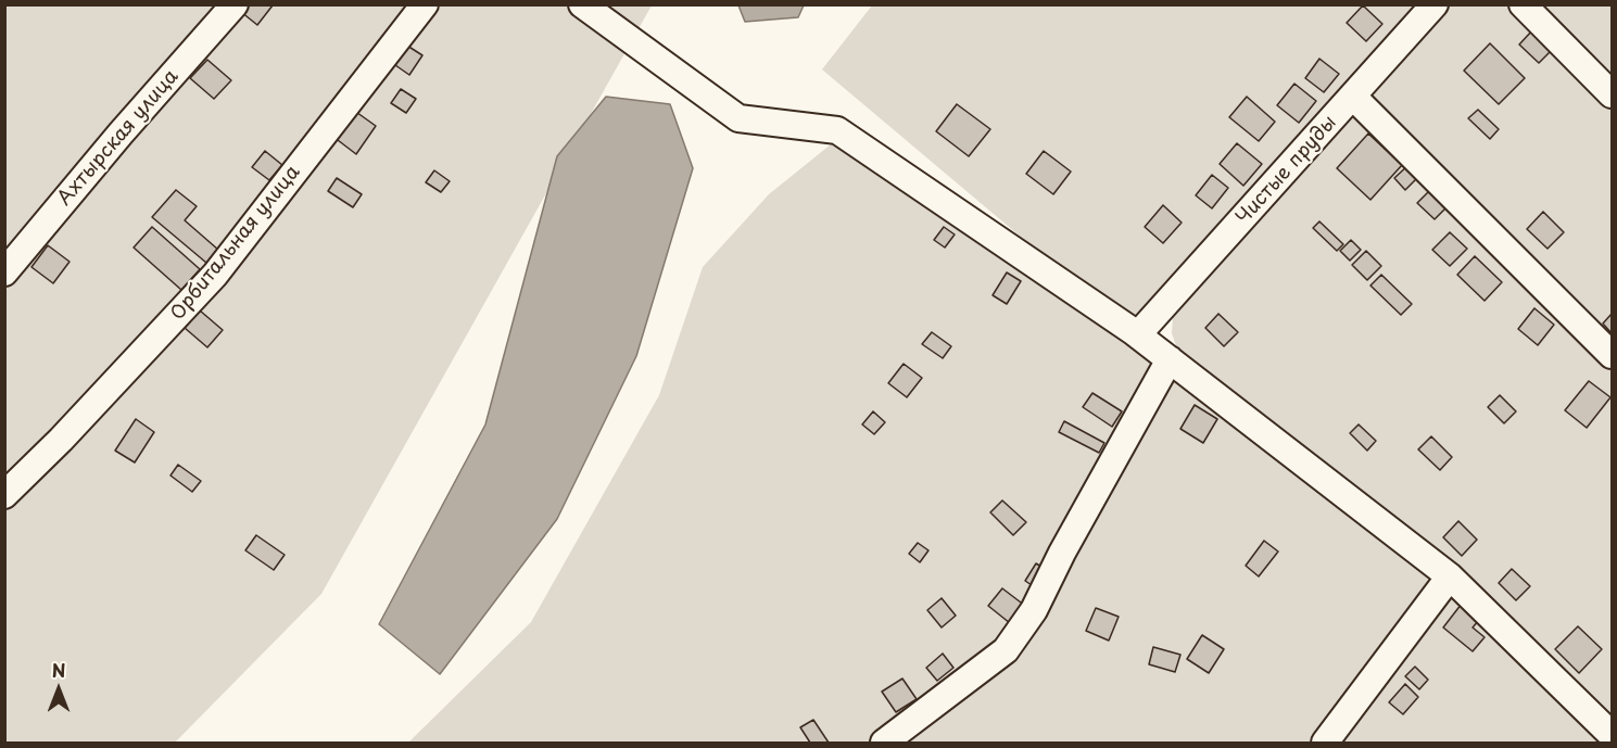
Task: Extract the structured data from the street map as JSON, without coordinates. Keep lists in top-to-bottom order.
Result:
{
  "streets": {
    "street": ["Ахтырская улица", "Чистые пруды", "Орбитальная улица"]
  },
  "north": "top"
}
